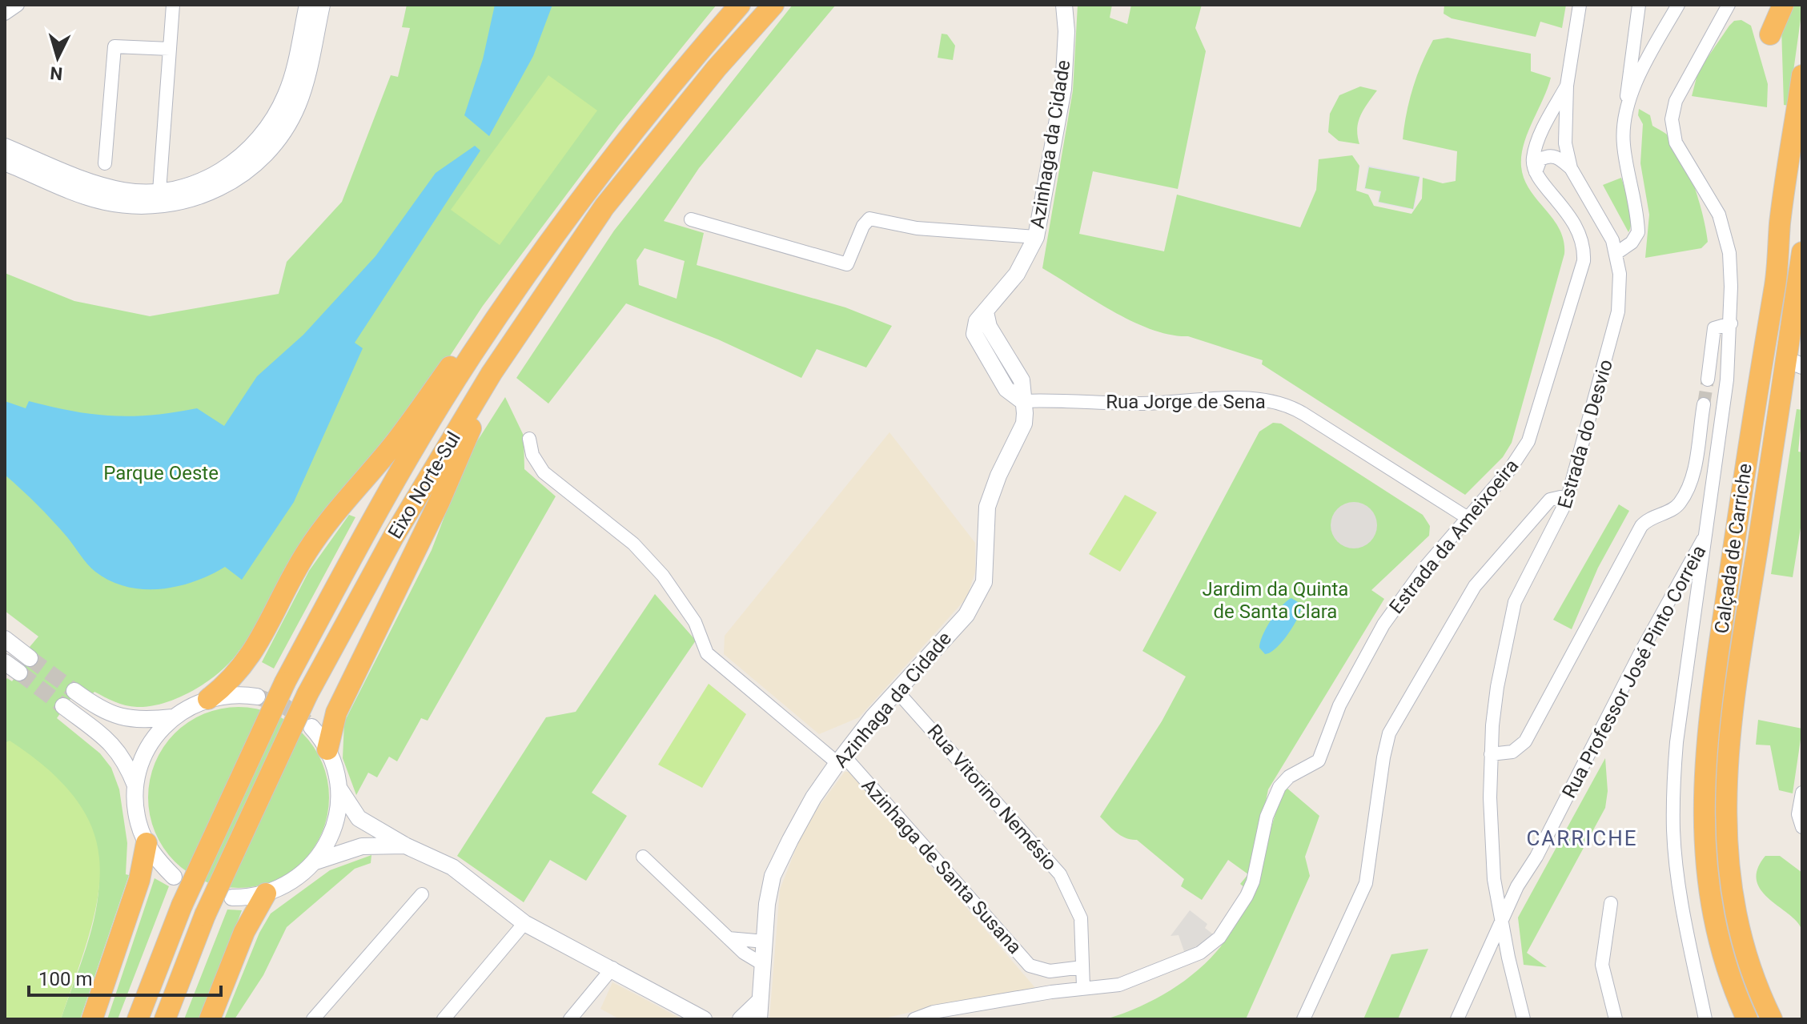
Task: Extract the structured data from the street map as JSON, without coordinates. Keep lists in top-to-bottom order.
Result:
{
  "streets": {
    "highway": ["Eixo Norte-Sul", "Calçada de Carriche"],
    "street": [
      "Azinhaga da Cidade",
      "Rua Jorge de Sena",
      "Estrada do Desvio",
      "Estrada da Ameixoeira",
      "Rua Professor José Pinto Correia",
      "Rua Vitorino Nemésio",
      "Azinhaga de Santa Susana"
    ]
  },
  "crossings": [
    ["Azinhaga da Cidade", "Rua Jorge de Sena"],
    ["Azinhaga da Cidade", "Rua Vitorino Nemésio"],
    ["Azinhaga da Cidade", "Azinhaga de Santa Susana"],
    ["Rua Jorge de Sena", "Estrada da Ameixoeira"],
    ["Estrada do Desvio", "Rua Professor José Pinto Correia"],
    ["Estrada da Ameixoeira", "Rua Vitorino Nemésio"],
    ["Calçada de Carriche", "Rua Professor José Pinto Correia"],
    ["Rua Vitorino Nemésio", "Azinhaga de Santa Susana"]
  ],
  "districts": ["CARRICHE"],
  "parks": ["Parque Oeste", "Jardim da Quinta de Santa Clara"],
  "scale_bar": "100 m",
  "north": "bottom"
}
